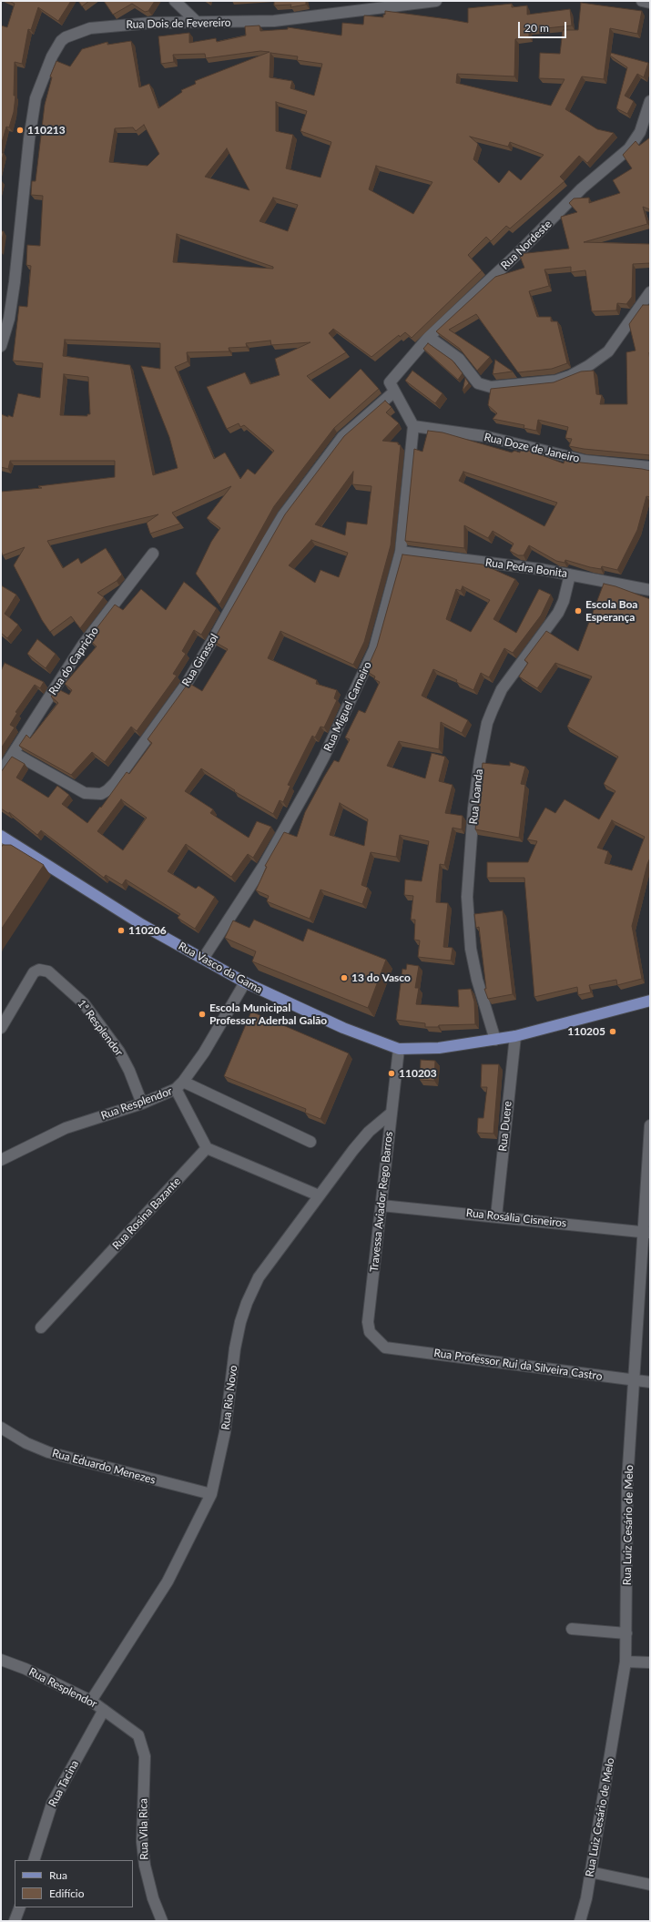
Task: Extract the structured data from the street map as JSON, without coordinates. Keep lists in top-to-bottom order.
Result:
{
  "streets": {
    "main road": ["Rua Vasco da Gama"],
    "street": [
      "Rua Dois de Fevereiro",
      "Rua Nordeste",
      "Rua Doze de Janeiro",
      "Rua Pedra Bonita",
      "Rua Girassol",
      "Rua do Capricho",
      "Rua Miguel Carneiro",
      "Rua Loanda",
      "1ª Resplendor",
      "Rua Resplendor",
      "Rua Duere",
      "Travessa Aviador Rego Barros",
      "Rua Rosina Bazante",
      "Rua Rosália Cisneiros",
      "Rua Professor Rui da Silveira Castro",
      "Rua Rio Novo",
      "Rua Eduardo Menezes",
      "Rua Luiz Cesário de Melo",
      "Rua Tacina",
      "Rua Vila Rica"
    ]
  },
  "crossings": [
    ["Rua Nordeste", "Rua Girassol"],
    ["Rua Doze de Janeiro", "Rua Miguel Carneiro"],
    ["Rua Pedra Bonita", "Rua Miguel Carneiro"],
    ["Rua Pedra Bonita", "Rua Loanda"],
    ["Rua Girassol", "Rua do Capricho"],
    ["Rua Miguel Carneiro", "Rua Vasco da Gama"],
    ["Rua Loanda", "Rua Vasco da Gama"],
    ["Rua Vasco da Gama", "Rua Resplendor"],
    ["Rua Vasco da Gama", "Rua Duere"],
    ["Rua Vasco da Gama", "Travessa Aviador Rego Barros"],
    ["1ª Resplendor", "Rua Resplendor"],
    ["Rua Resplendor", "Rua Rio Novo"],
    ["Rua Resplendor", "Rua Tacina"],
    ["Rua Resplendor", "Rua Vila Rica"],
    ["Rua Duere", "Rua Rosália Cisneiros"],
    ["Travessa Aviador Rego Barros", "Rua Rosália Cisneiros"],
    ["Travessa Aviador Rego Barros", "Rua Professor Rui da Silveira Castro"],
    ["Travessa Aviador Rego Barros", "Rua Rio Novo"],
    ["Rua Rosália Cisneiros", "Rua Luiz Cesário de Melo"],
    ["Rua Professor Rui da Silveira Castro", "Rua Luiz Cesário de Melo"],
    ["Rua Rio Novo", "Rua Eduardo Menezes"]
  ],
  "places": [
    "110213",
    "Escola Boa Esperança",
    "110206",
    "13 do Vasco",
    "Escola Municipal Professor Aderbal Galão",
    "110205",
    "110203"
  ],
  "legend": ["Rua", "Edifício"],
  "scale_bar": "20 m"
}
